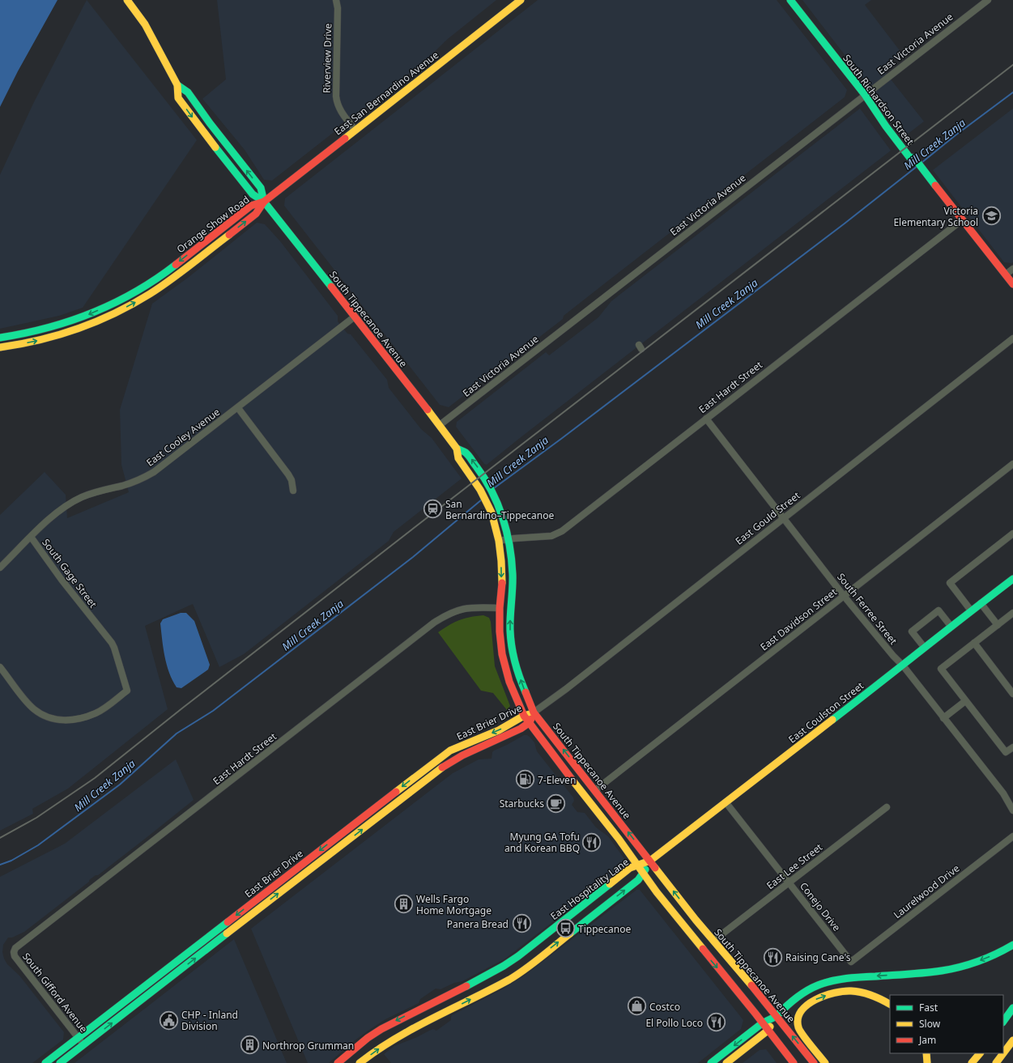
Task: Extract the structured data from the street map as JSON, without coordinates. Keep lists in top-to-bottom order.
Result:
{
  "streets": {
    "main road": [
      "East San Bernardino Avenue",
      "South Richardson Street",
      "Orange Show Road",
      "South Tippecanoe Avenue",
      "East Coulston Street",
      "East Brier Drive",
      "East Hospitality Lane"
    ],
    "street": [
      "East Victoria Avenue",
      "Riverview Drive",
      "East Hardt Street",
      "East Cooley Avenue",
      "East Gould Street",
      "South Gage Street",
      "South Ferree Street",
      "East Davidson Street",
      "East Lee Street",
      "Laurelwood Drive",
      "Conejo Drive",
      "South Gifford Avenue"
    ]
  },
  "crossings": [
    ["East Victoria Avenue", "South Richardson Street"],
    ["East Victoria Avenue", "South Tippecanoe Avenue"],
    ["Riverview Drive", "East San Bernardino Avenue"],
    ["East San Bernardino Avenue", "Orange Show Road"],
    ["East San Bernardino Avenue", "South Tippecanoe Avenue"],
    ["South Richardson Street", "East Hardt Street"],
    ["Orange Show Road", "South Tippecanoe Avenue"],
    ["South Tippecanoe Avenue", "East Hardt Street"],
    ["South Tippecanoe Avenue", "East Cooley Avenue"],
    ["South Tippecanoe Avenue", "East Gould Street"],
    ["South Tippecanoe Avenue", "East Davidson Street"],
    ["South Tippecanoe Avenue", "East Coulston Street"],
    ["South Tippecanoe Avenue", "East Brier Drive"],
    ["South Tippecanoe Avenue", "East Lee Street"],
    ["South Tippecanoe Avenue", "East Hospitality Lane"],
    ["East Hardt Street", "South Ferree Street"],
    ["East Hardt Street", "South Gifford Avenue"],
    ["East Cooley Avenue", "South Gage Street"],
    ["East Gould Street", "South Ferree Street"],
    ["East Gould Street", "East Brier Drive"],
    ["South Ferree Street", "East Davidson Street"],
    ["South Ferree Street", "East Coulston Street"],
    ["East Coulston Street", "East Hospitality Lane"],
    ["East Coulston Street", "Conejo Drive"],
    ["East Brier Drive", "South Gifford Avenue"],
    ["East Lee Street", "Conejo Drive"],
    ["Laurelwood Drive", "Conejo Drive"]
  ],
  "water": ["Mill Creek Zanja"],
  "places": {
    "school or university": ["Victoria Elementary School"],
    "station": ["San Bernardino–Tippecanoe"],
    "fuel station": ["7-Eleven"],
    "cafe": ["Starbucks"],
    "restaurant": [
      "Myung GA Tofu and Korean BBQ",
      "Panera Bread",
      "Raising Cane's",
      "El Pollo Loco"
    ],
    "building": ["Wells Fargo Home Mortgage", "Northrop Grumman"],
    "bus stop": ["Tippecanoe"],
    "shop": ["Costco"],
    "public building": ["CHP - Inland Division"]
  },
  "legend": ["Fast", "Slow", "Jam"]
}
